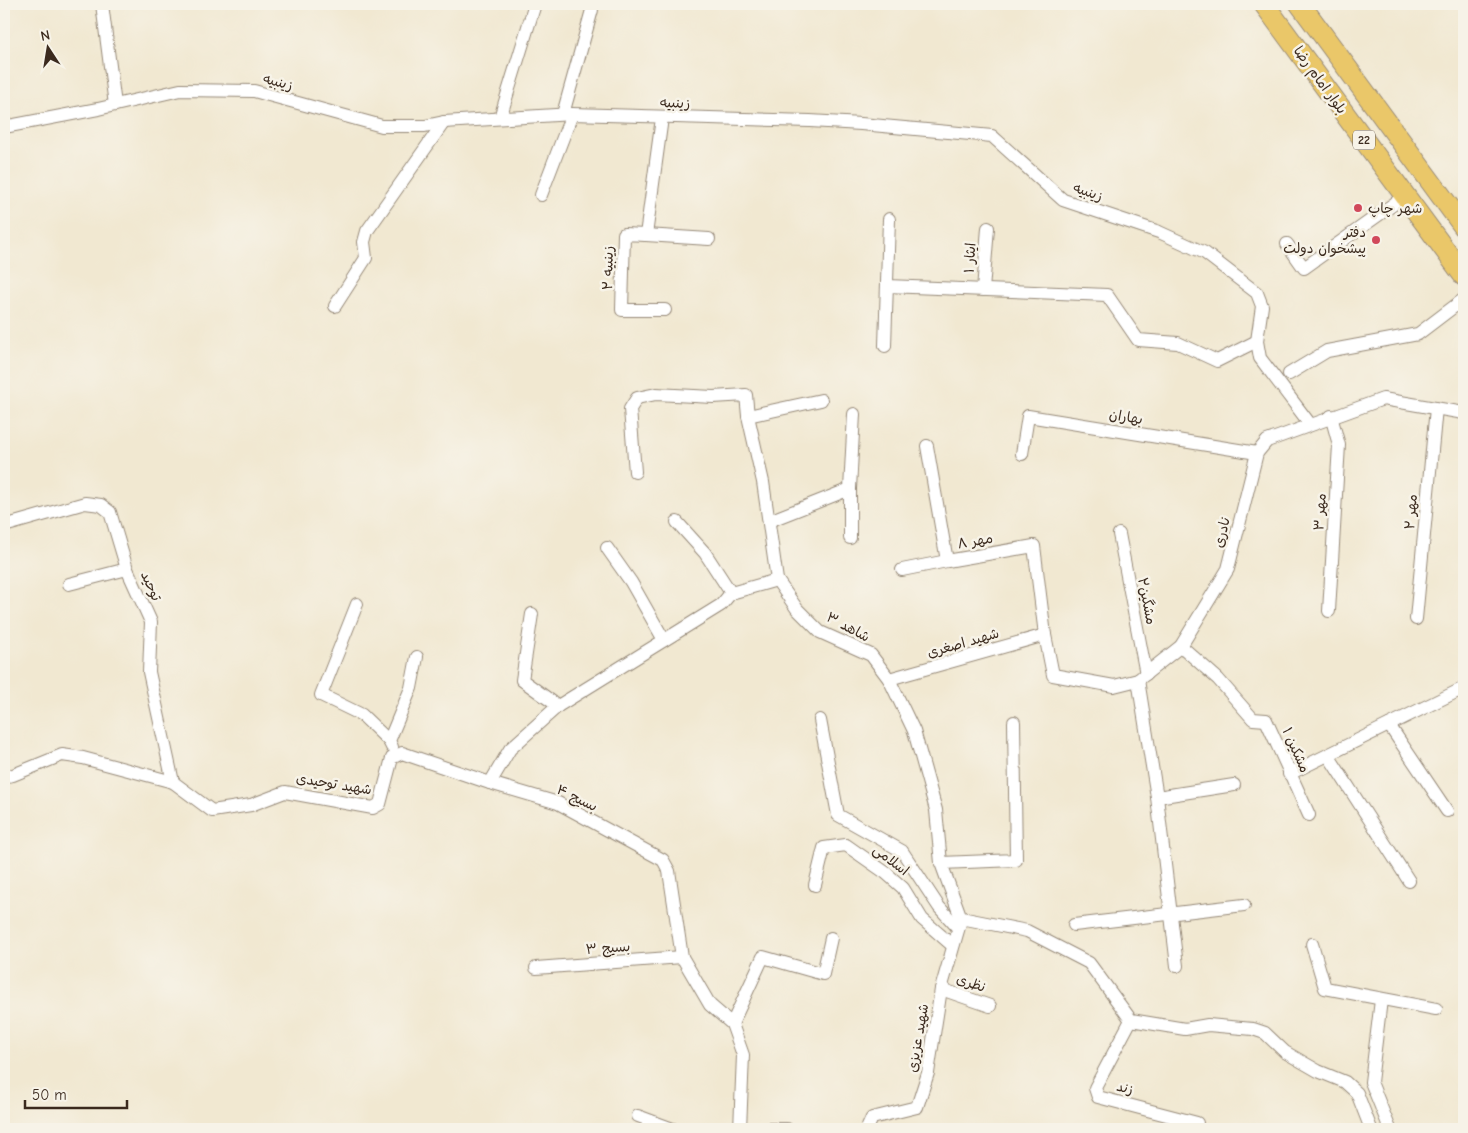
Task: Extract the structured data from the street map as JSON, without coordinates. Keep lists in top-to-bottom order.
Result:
{
  "streets": {
    "main road": ["بلوار امام رضا", "22"],
    "street": [
      "زینبیه",
      "ایثار ۱",
      "زینبیه ۲",
      "بهاران",
      "مهر ۳",
      "مهر ۲",
      "نادری",
      "مهر ۸",
      "توحید",
      "مشگین۲",
      "شاهد ۳",
      "شهید اصغری",
      "مشکین ۱",
      "شهید توحیدی",
      "بسیج ۴",
      "اسلامی",
      "بسیج ۳",
      "نظری",
      "شهید عزیزی",
      "زند"
    ]
  },
  "crossings": [
    ["بهاران", "نادری"],
    ["نادری", "مهر ۸"],
    ["نادری", "مشگین۲"],
    ["نادری", "شهید اصغری"],
    ["نادری", "مشکین ۱"],
    ["مهر ۸", "شهید اصغری"],
    ["توحید", "شهید توحیدی"],
    ["شاهد ۳", "شهید اصغری"],
    ["شاهد ۳", "شهید عزیزی"],
    ["بسیج ۴", "بسیج ۳"],
    ["اسلامی", "شهید عزیزی"],
    ["نظری", "شهید عزیزی"]
  ],
  "places": ["شهر چاپ", "دفتر پیشخوان دولت"],
  "scale_bar": "50 m",
  "north": "top"
}
